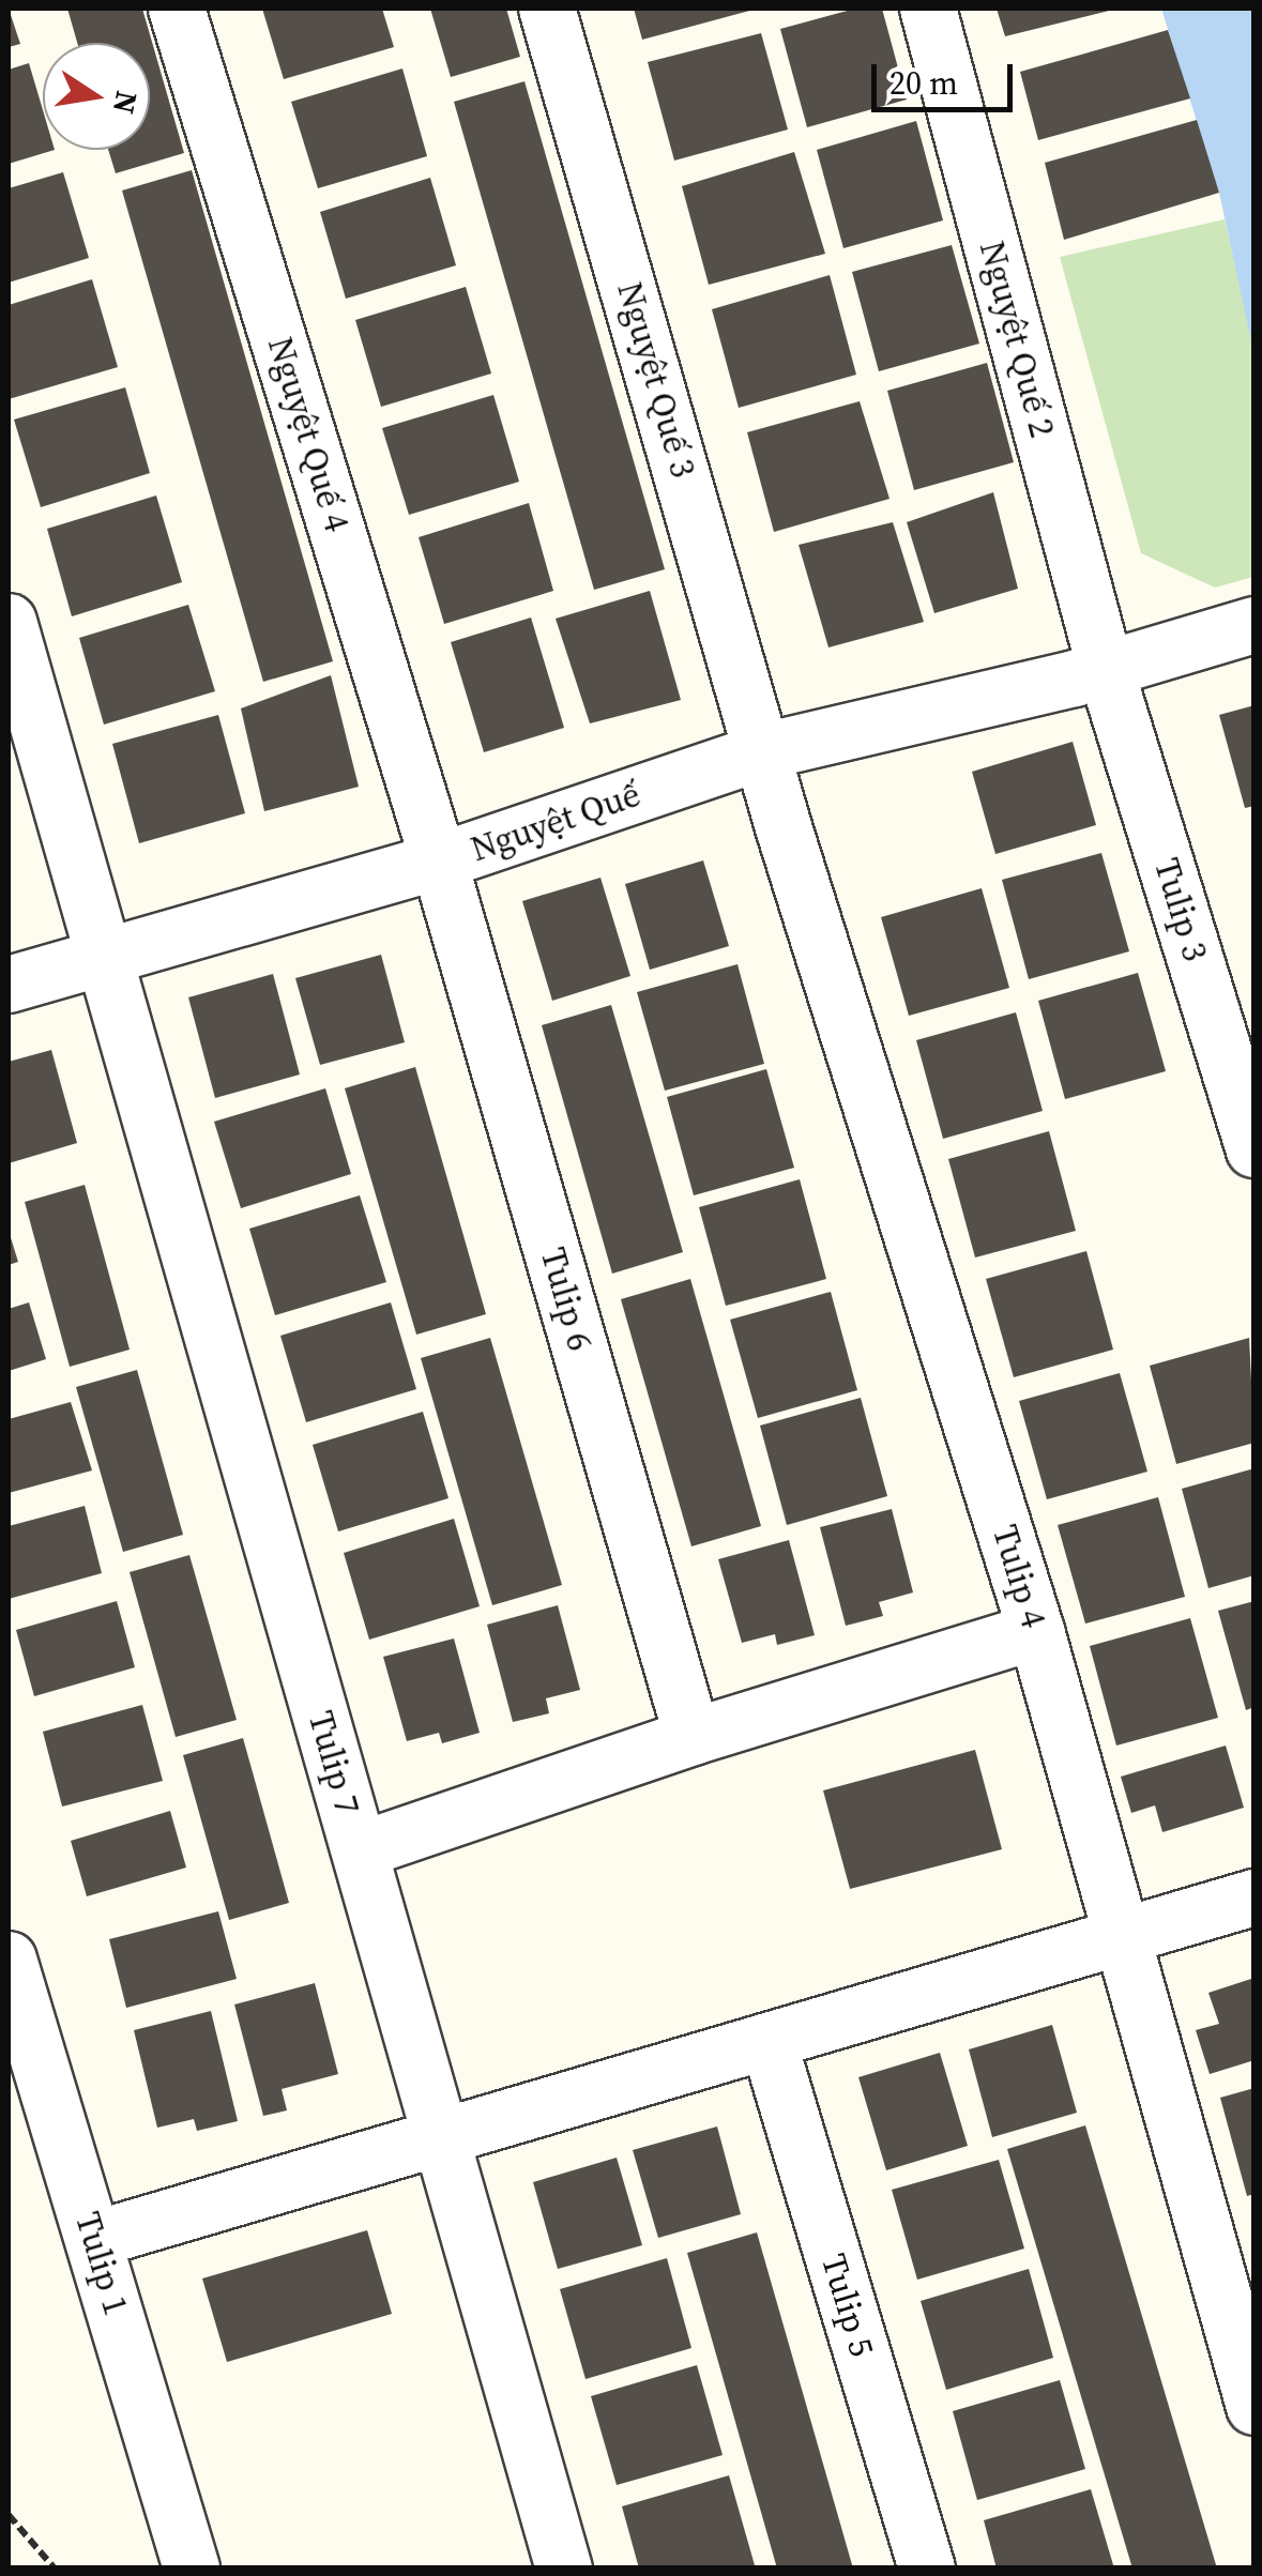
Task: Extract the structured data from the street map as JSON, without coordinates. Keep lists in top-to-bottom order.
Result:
{
  "streets": {
    "street": [
      "Nguyệt Quế 2",
      "Nguyệt Quế 3",
      "Nguyệt Quế 4",
      "Nguyệt Quế",
      "Tulip 3",
      "Tulip 6",
      "Tulip 4",
      "Tulip 7",
      "Tulip 1",
      "Tulip 5"
    ]
  },
  "crossings": [
    ["Nguyệt Quế 2", "Nguyệt Quế"],
    ["Nguyệt Quế 2", "Tulip 3"],
    ["Nguyệt Quế 3", "Nguyệt Quế"],
    ["Nguyệt Quế 3", "Tulip 4"],
    ["Nguyệt Quế 4", "Nguyệt Quế"],
    ["Nguyệt Quế 4", "Tulip 6"],
    ["Nguyệt Quế", "Tulip 3"],
    ["Nguyệt Quế", "Tulip 6"],
    ["Nguyệt Quế", "Tulip 4"],
    ["Nguyệt Quế", "Tulip 7"]
  ],
  "scale_bar": "20 m",
  "north": "right"
}
